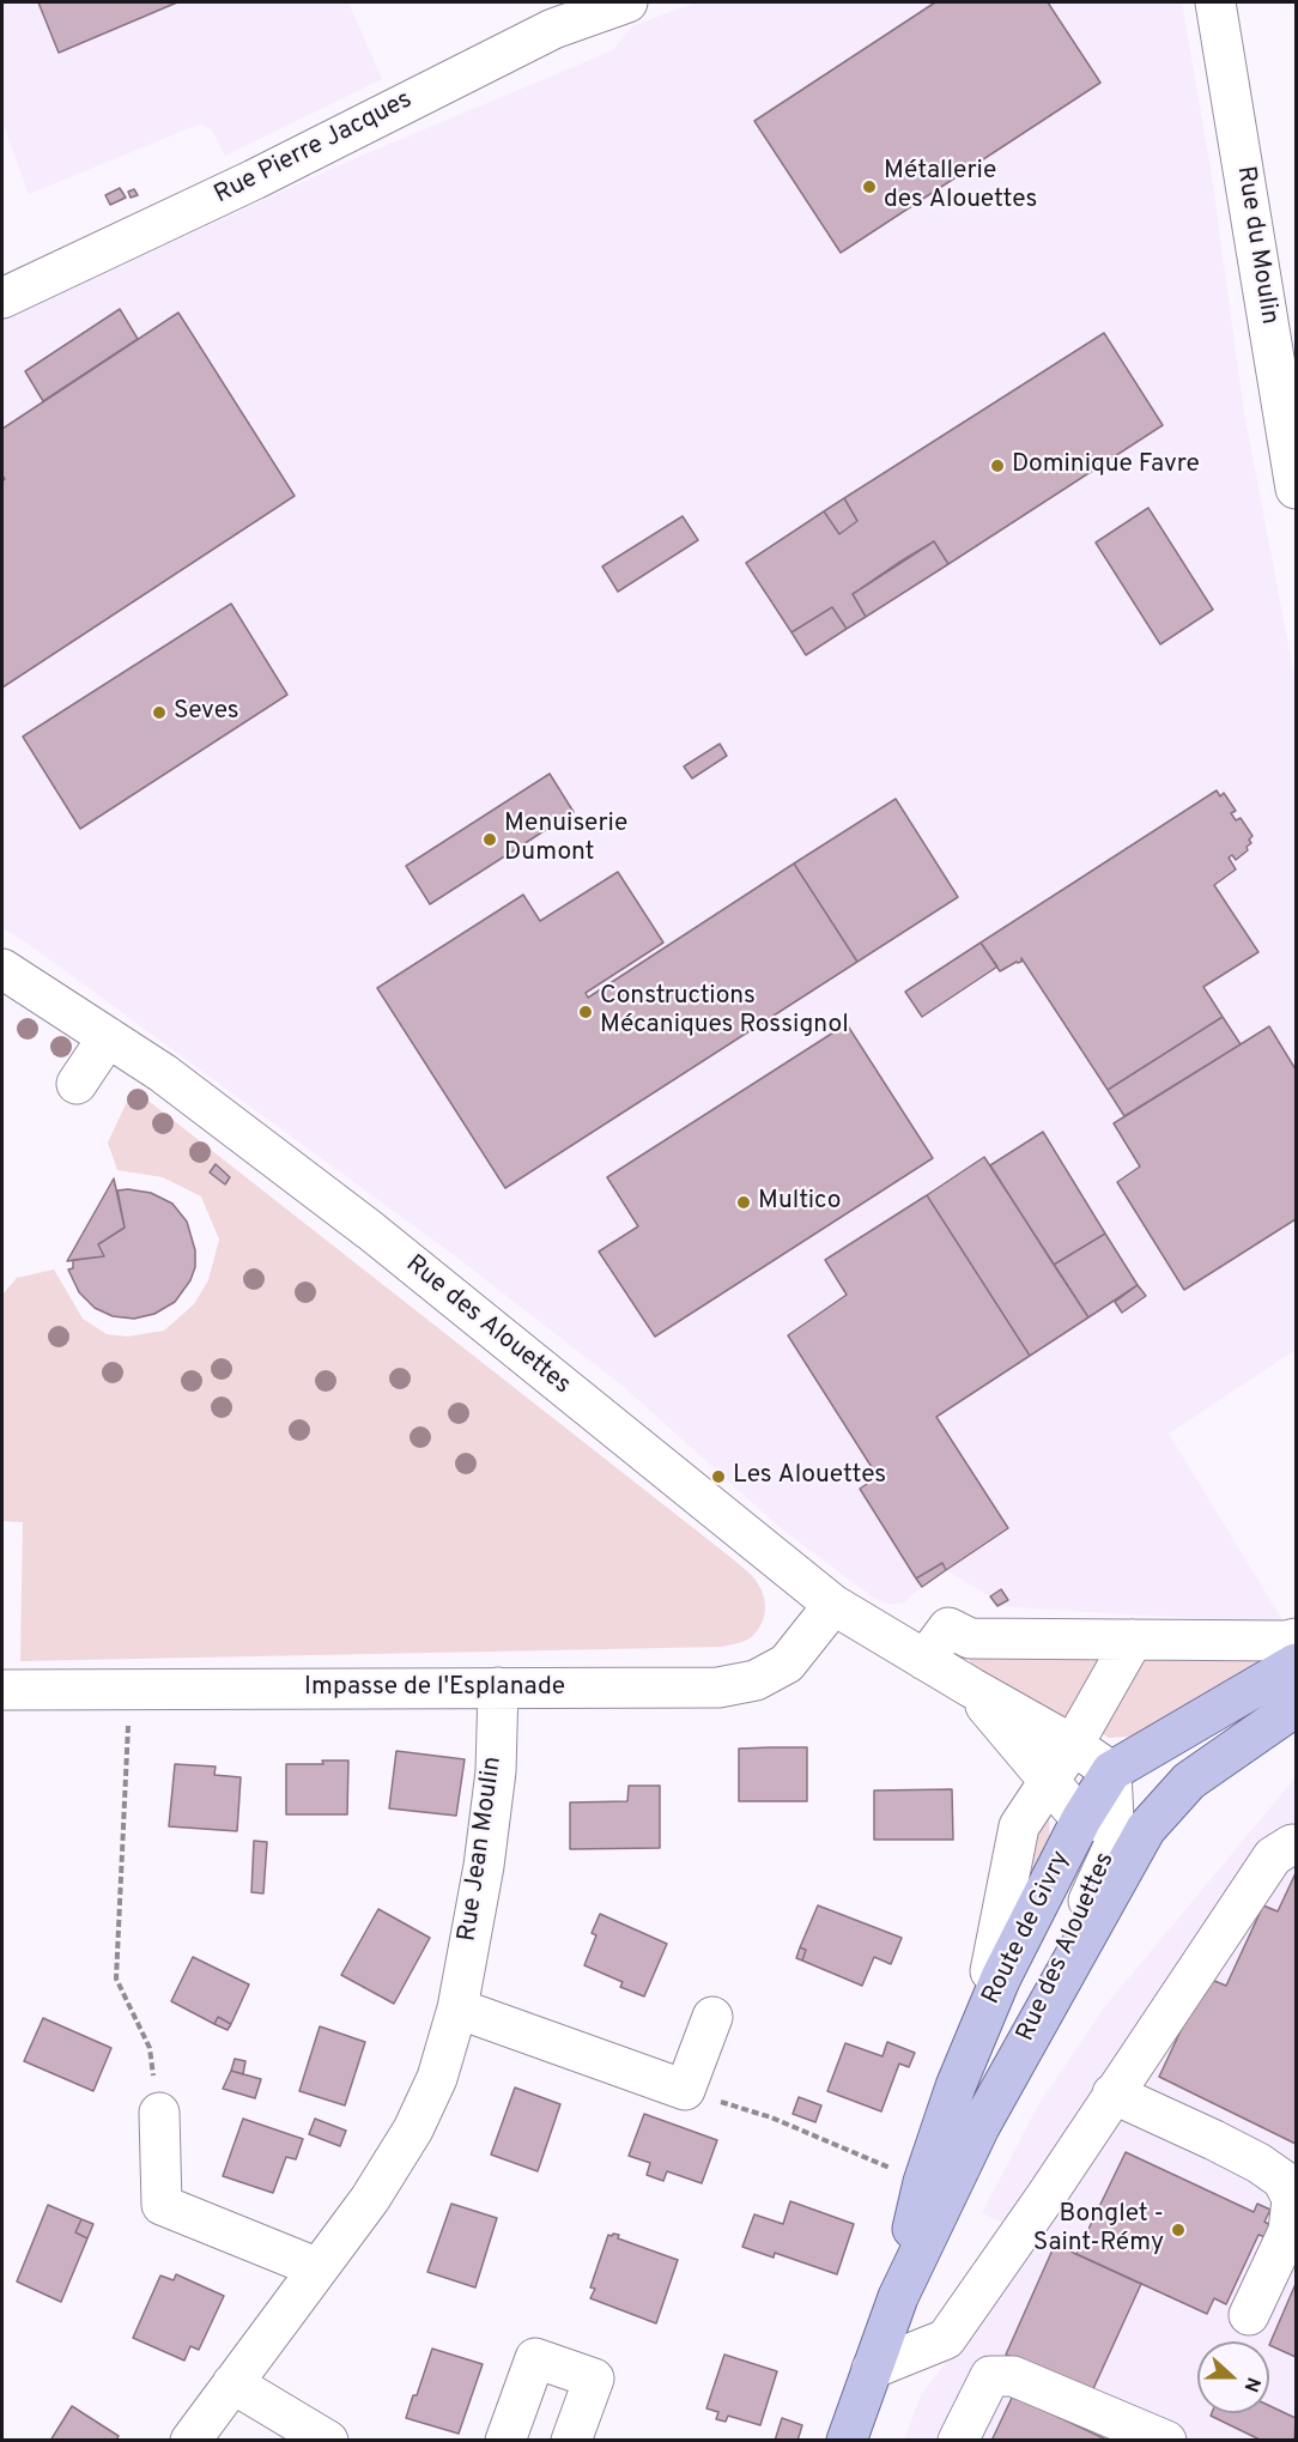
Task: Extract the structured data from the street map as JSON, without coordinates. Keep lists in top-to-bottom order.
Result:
{
  "streets": {
    "main road": ["Route de Givry"],
    "street": [
      "Rue Pierre Jacques",
      "Rue du Moulin",
      "Rue des Alouettes",
      "Impasse de l'Esplanade",
      "Rue Jean Moulin"
    ]
  },
  "crossings": [
    ["Rue des Alouettes", "Impasse de l'Esplanade"],
    ["Rue des Alouettes", "Route de Givry"],
    ["Impasse de l'Esplanade", "Rue Jean Moulin"]
  ],
  "places": [
    "Métallerie des Alouettes",
    "Dominique Favre",
    "Seves",
    "Menuiserie Dumont",
    "Constructions Mécaniques Rossignol",
    "Multico",
    "Les Alouettes",
    "Bonglet - Saint-Rémy"
  ],
  "north": "right"
}
